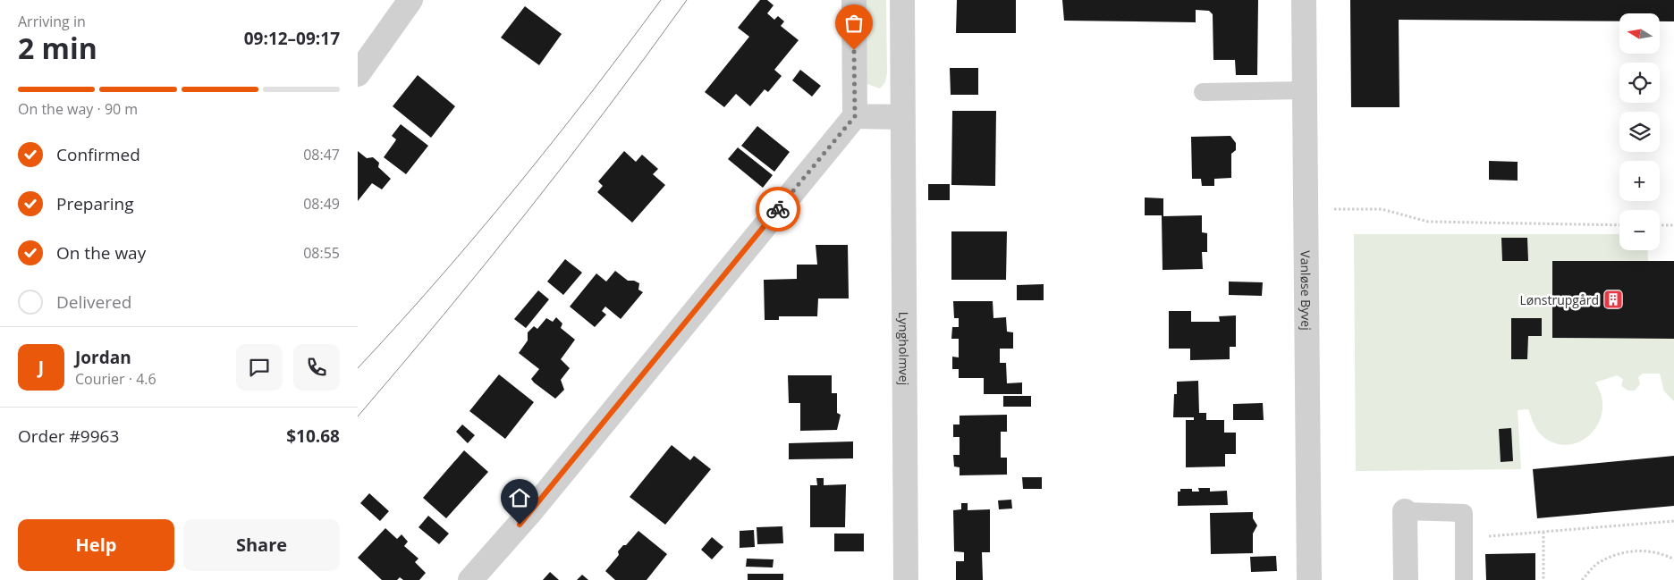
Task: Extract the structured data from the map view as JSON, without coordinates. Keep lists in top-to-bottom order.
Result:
{
  "streets": {
    "street": ["Vanløse Byvej", "Lyngholmvej"]
  },
  "places": {
    "building": ["Lønstrupgård"]
  },
  "north": "left",
  "page": {
    "heading": ["2 min", "Arriving in", "09:12–09:17"],
    "panel": [
      "Jordan",
      "Courier · 4.6",
      "Order #9963",
      "$10.68"
    ],
    "map_buttons": ["+", "−"],
    "bar": "On the way · 90 m",
    "list": [
      ["Confirmed", "08:47"],
      ["Preparing", "08:49"],
      ["On the way", "08:55"],
      "Delivered"
    ],
    "round": "J",
    "buttons": ["Help", "Share"]
  }
}
